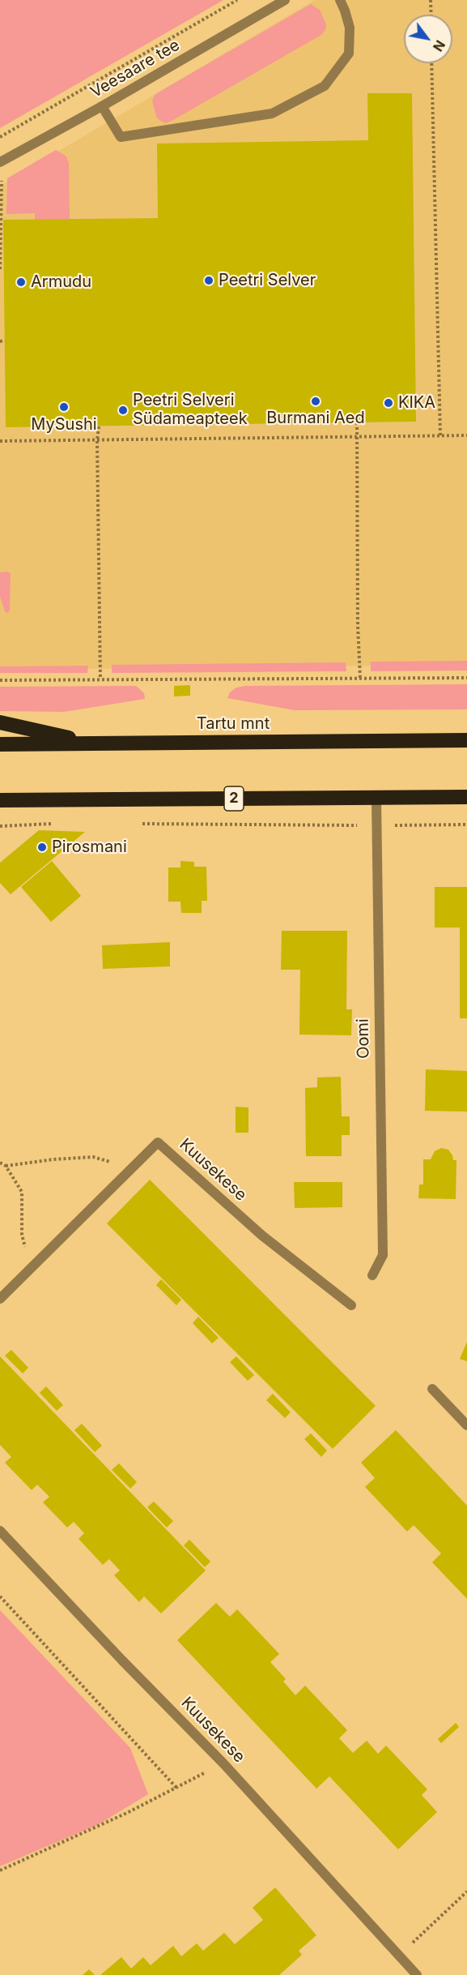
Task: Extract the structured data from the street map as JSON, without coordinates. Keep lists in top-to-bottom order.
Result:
{
  "streets": {
    "highway": ["Tartu mnt", "2"],
    "street": ["Veesaare tee", "Oomi", "Kuusekese"]
  },
  "crossings": [
    ["2", "Oomi"]
  ],
  "places": [
    "Peetri Selver",
    "Armudu",
    "Burmani Aed",
    "KIKA",
    "MySushi",
    "Peetri Selveri Südameapteek",
    "Pirosmani"
  ],
  "north": "bottom right"
}
